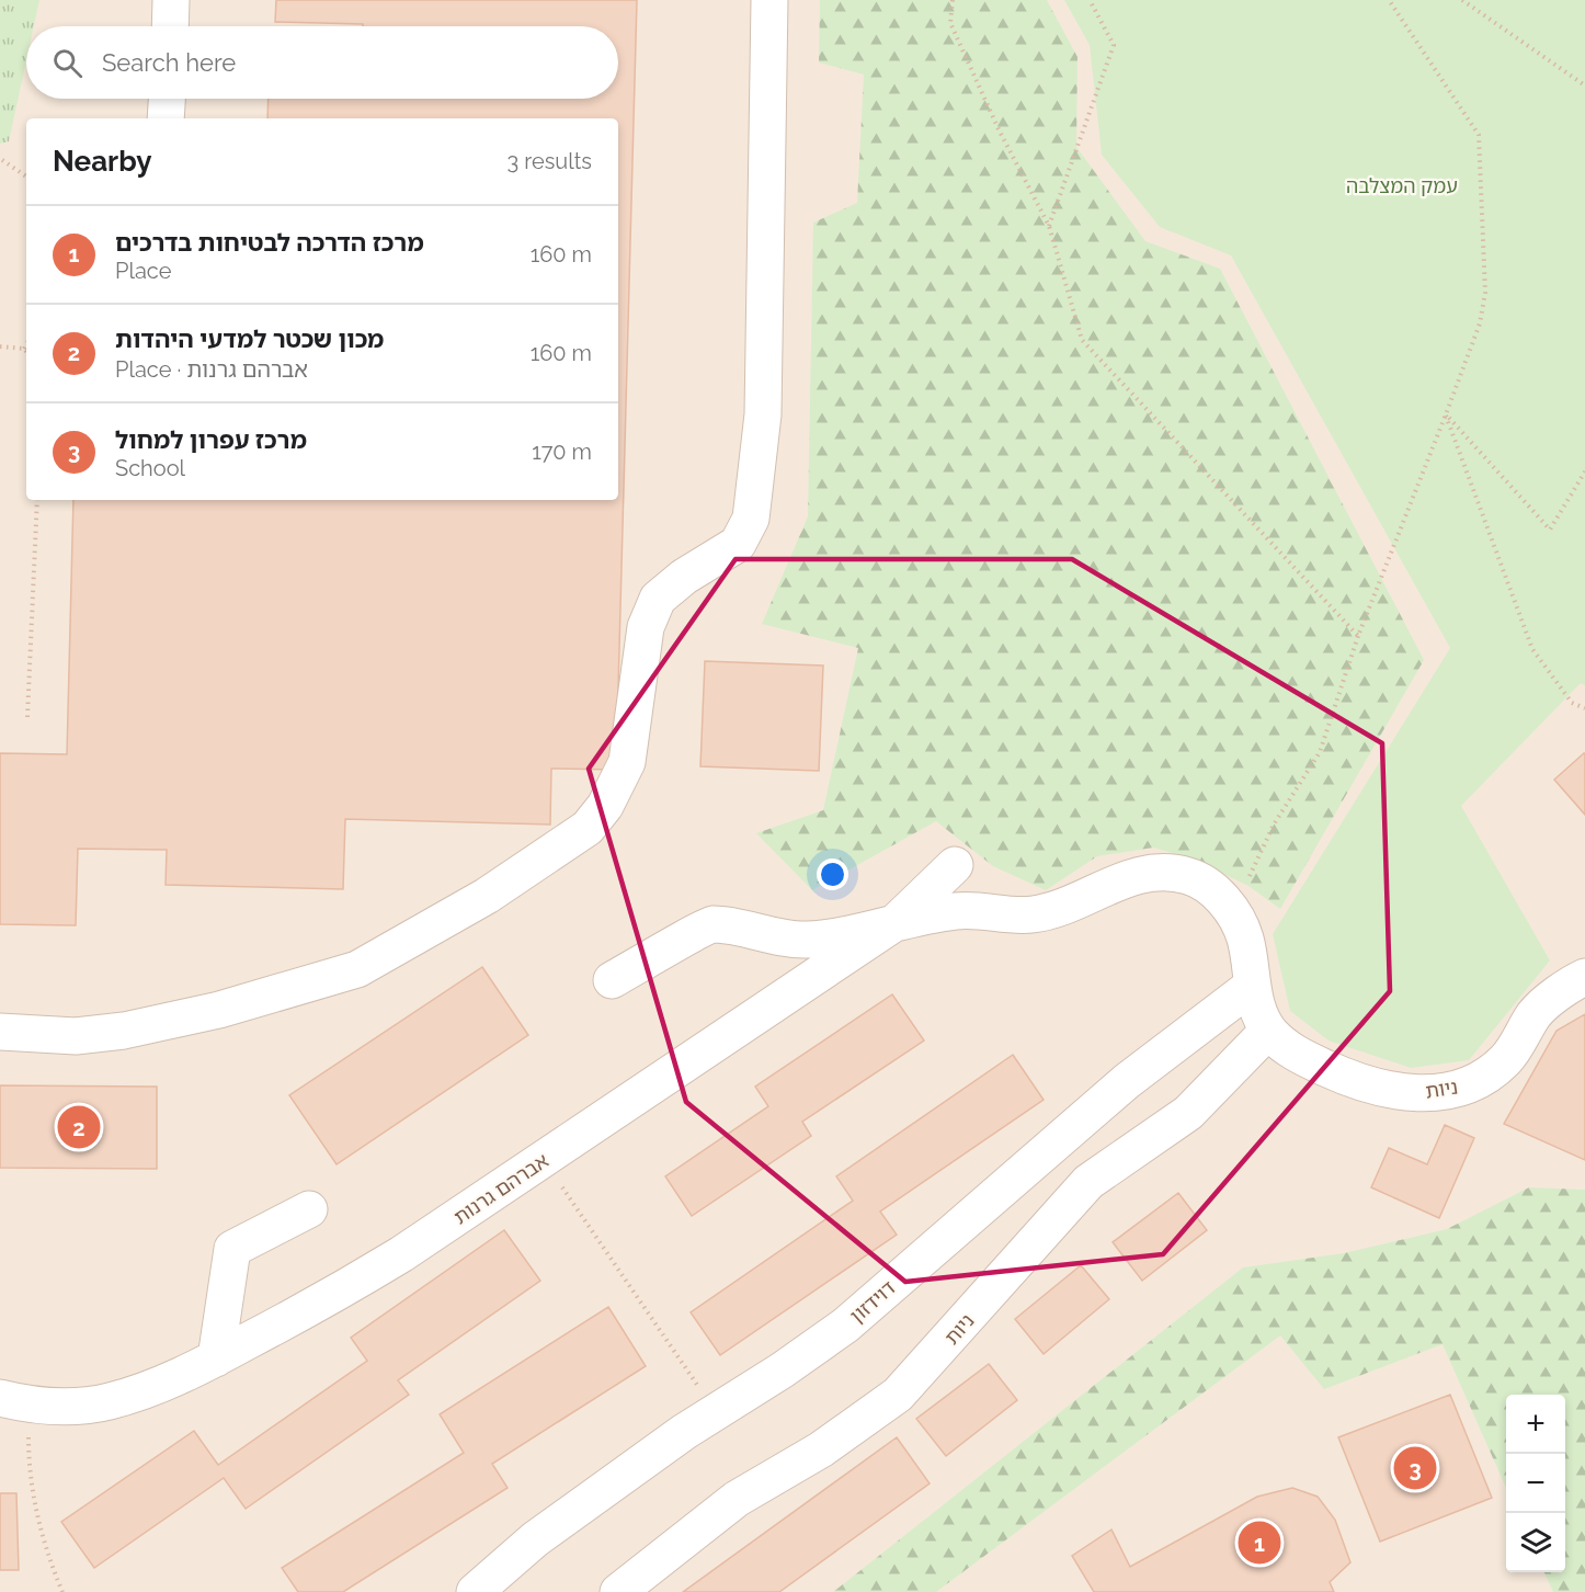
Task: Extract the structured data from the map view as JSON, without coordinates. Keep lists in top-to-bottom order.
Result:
{
  "streets": {
    "street": ["ניות", "אברהם גרנות", "דוידזון"]
  },
  "crossings": [
    ["ניות", "אברהם גרנות"],
    ["ניות", "דוידזון"]
  ],
  "parks": ["עמק המצלבה"],
  "page": {
    "search": "Search here",
    "heading": ["Nearby", "3 results"],
    "list": [
      {
        "mark": "1",
        "name": "מרכז הדרכה לבטיחות בדרכים",
        "note": "Place",
        "value": "160 m"
      },
      {
        "mark": "2",
        "name": "מכון שכטר למדעי היהדות",
        "note": "Place · אברהם גרנות",
        "value": "160 m"
      },
      {
        "mark": "3",
        "name": "מרכז עפרון למחול",
        "note": "School",
        "value": "170 m"
      }
    ],
    "pins": ["2", "3", "1"],
    "map_buttons": ["+", "−"]
  }
}
